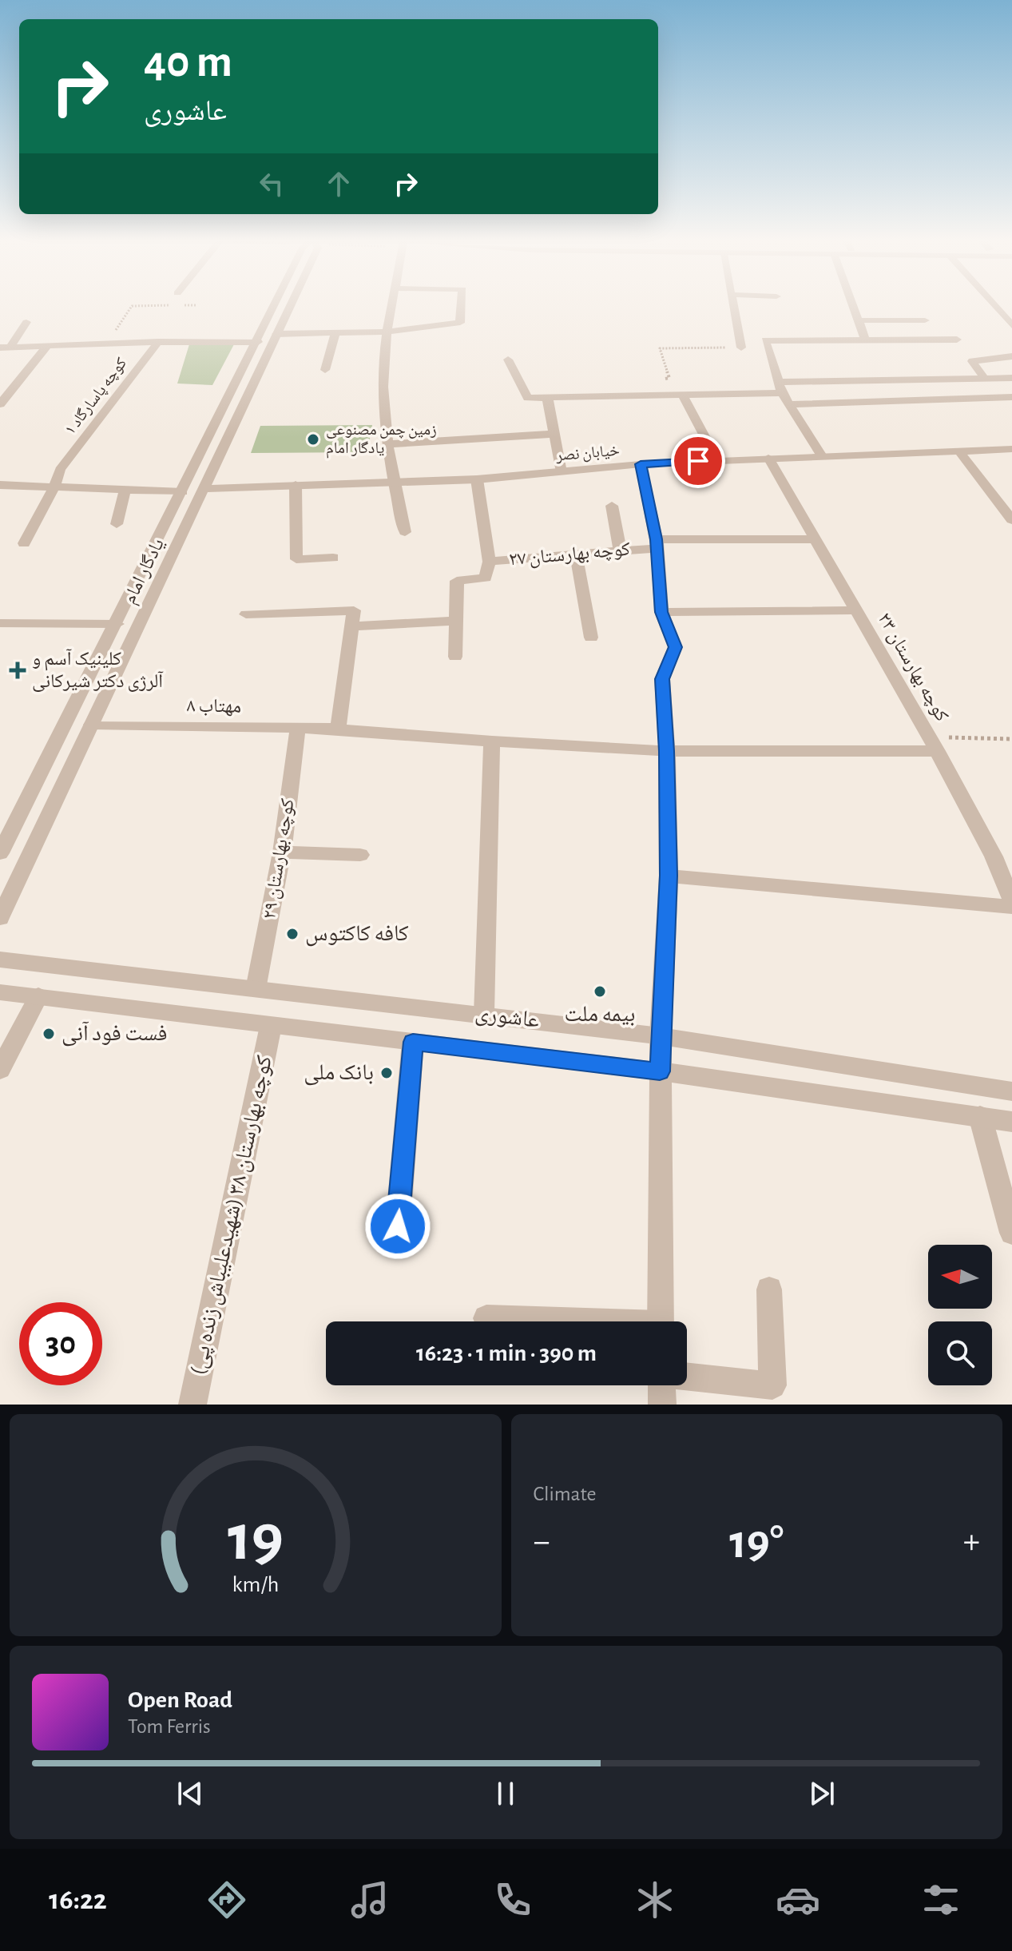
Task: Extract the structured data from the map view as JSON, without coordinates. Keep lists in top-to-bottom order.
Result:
{
  "streets": {
    "street": [
      "کوچه پاسارگاد ۱",
      "خیابان نصر",
      "کوچه بهارستان ۲۷",
      "یادگار امام",
      "کوچه بهارستان ۲۳",
      "مهتاب ۸",
      "کوچه بهارستان ۲۹",
      "عاشوری",
      "کوچه بهارستان ۳۸ (شهیدعلیباش زنده پی)"
    ]
  },
  "crossings": [
    ["خیابان نصر", "یادگار امام"],
    ["خیابان نصر", "کوچه بهارستان ۲۳"],
    ["کوچه بهارستان ۲۷", "کوچه بهارستان ۲۳"],
    ["یادگار امام", "مهتاب ۸"],
    ["کوچه بهارستان ۲۳", "مهتاب ۸"],
    ["مهتاب ۸", "کوچه بهارستان ۲۹"],
    ["کوچه بهارستان ۲۹", "عاشوری"],
    ["عاشوری", "کوچه بهارستان ۳۸ (شهیدعلیباش زنده پی)"]
  ],
  "places": {
    "other": [
      "زمین چمن مصنوعی یادگار امام",
      "کافه کاکتوس",
      "بیمه ملت",
      "فست فود آنی",
      "بانک ملی"
    ],
    "health": ["کلینیک آسم و آلرژی دکتر شیرکانی"]
  },
  "north": "left",
  "page": {
    "turn": ["40 m", "عاشوری"],
    "limit": "30",
    "trip": "16:23 · 1 min · 390 m",
    "tile": "Climate",
    "heat": ["−", "19°", "+"],
    "song": ["Open Road", "Tom Ferris"],
    "tabs": "16:22",
    "gauge": ["19", "km/h"]
  }
}
